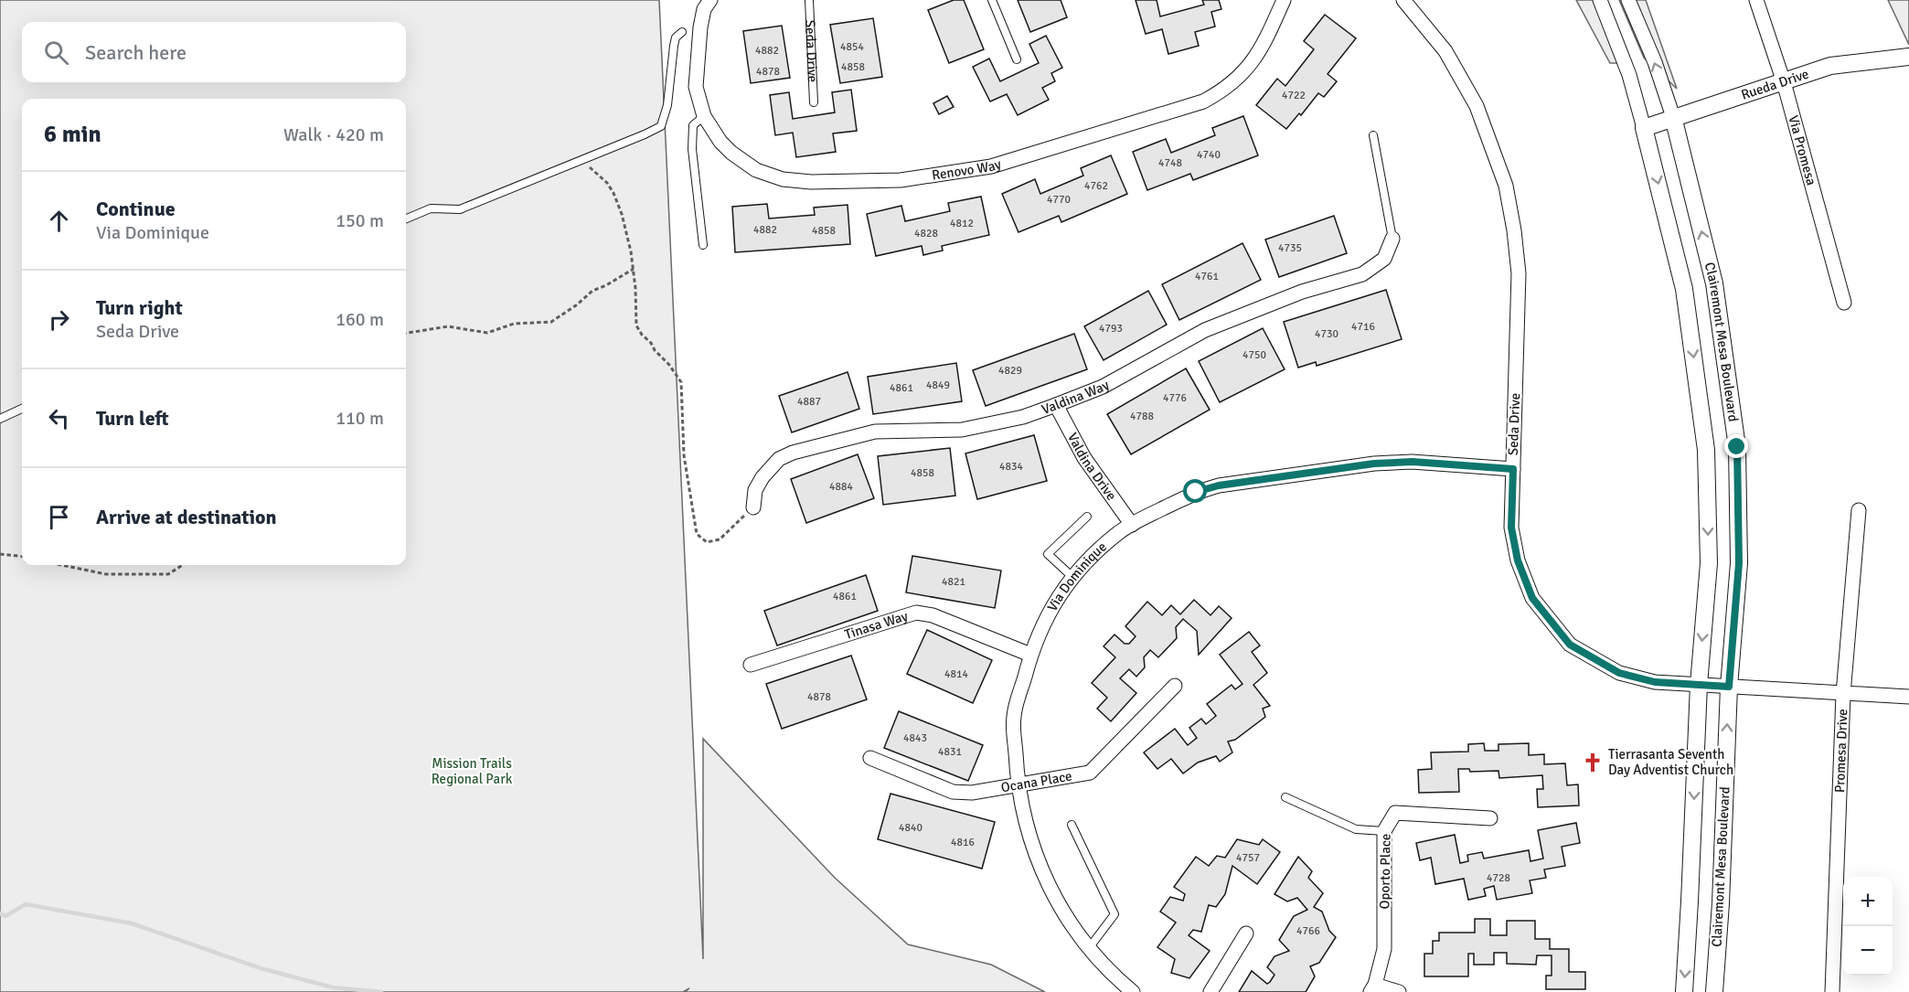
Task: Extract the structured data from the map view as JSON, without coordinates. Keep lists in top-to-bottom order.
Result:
{
  "streets": {
    "street": [
      "Seda Drive",
      "Rueda Drive",
      "Via Promesa",
      "Renovo Way",
      "Clairemont Mesa Boulevard",
      "Valdina Way",
      "Valdina Drive",
      "Via Dominique",
      "Tinasa Way",
      "Promesa Drive",
      "Ocana Place",
      "Oporto Place"
    ]
  },
  "crossings": [
    ["Seda Drive", "Clairemont Mesa Boulevard"],
    ["Seda Drive", "Via Dominique"],
    ["Seda Drive", "Promesa Drive"],
    ["Rueda Drive", "Via Promesa"],
    ["Rueda Drive", "Clairemont Mesa Boulevard"],
    ["Valdina Way", "Valdina Drive"],
    ["Valdina Drive", "Via Dominique"],
    ["Via Dominique", "Tinasa Way"],
    ["Via Dominique", "Ocana Place"]
  ],
  "parks": ["Mission Trails Regional Park"],
  "places": {
    "church": ["Tierrasanta Seventh Day Adventist Church"]
  },
  "house_numbers": [
    "4854",
    "4882",
    "4858",
    "4878",
    "4722",
    "4740",
    "4748",
    "4762",
    "4770",
    "4812",
    "4882",
    "4858",
    "4828",
    "4735",
    "4761",
    "4716",
    "4793",
    "4730",
    "4750",
    "4829",
    "4849",
    "4861",
    "4776",
    "4887",
    "4788",
    "4834",
    "4858",
    "4884",
    "4821",
    "4861",
    "4814",
    "4878",
    "4843",
    "4831",
    "4840",
    "4816",
    "4757",
    "4728",
    "4766"
  ],
  "page": {
    "search": "Search here",
    "heading": ["6 min", "Walk · 420 m"],
    "list": [
      ["Continue", "Via Dominique", "150 m"],
      ["Turn right", "Seda Drive", "160 m"],
      ["Turn left", "110 m"],
      "Arrive at destination"
    ],
    "map_buttons": ["+", "−"]
  }
}
